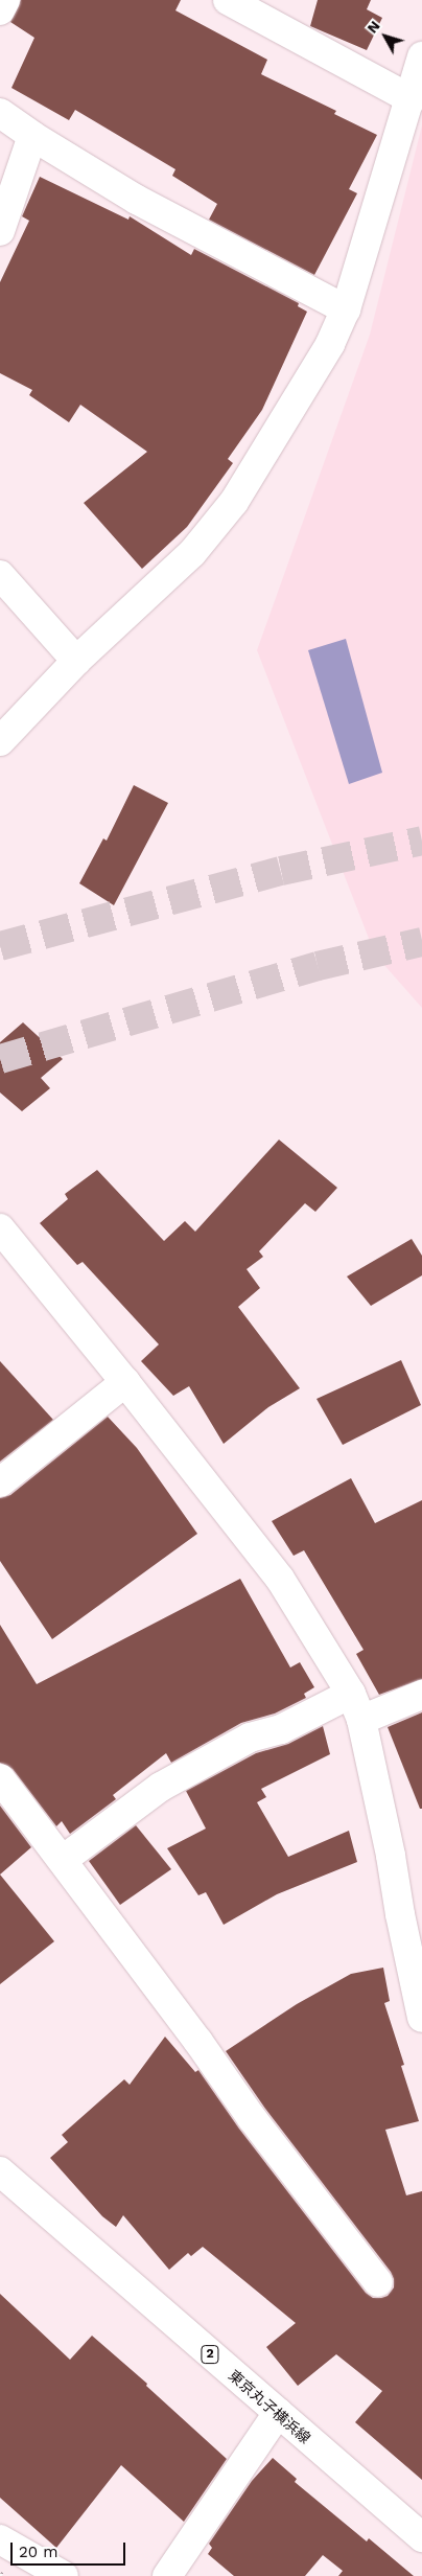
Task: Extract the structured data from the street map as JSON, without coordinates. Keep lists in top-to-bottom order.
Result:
{
  "streets": {
    "street": ["2", "東京丸子横浜線"]
  },
  "scale_bar": "20 m",
  "north": "top left"
}
